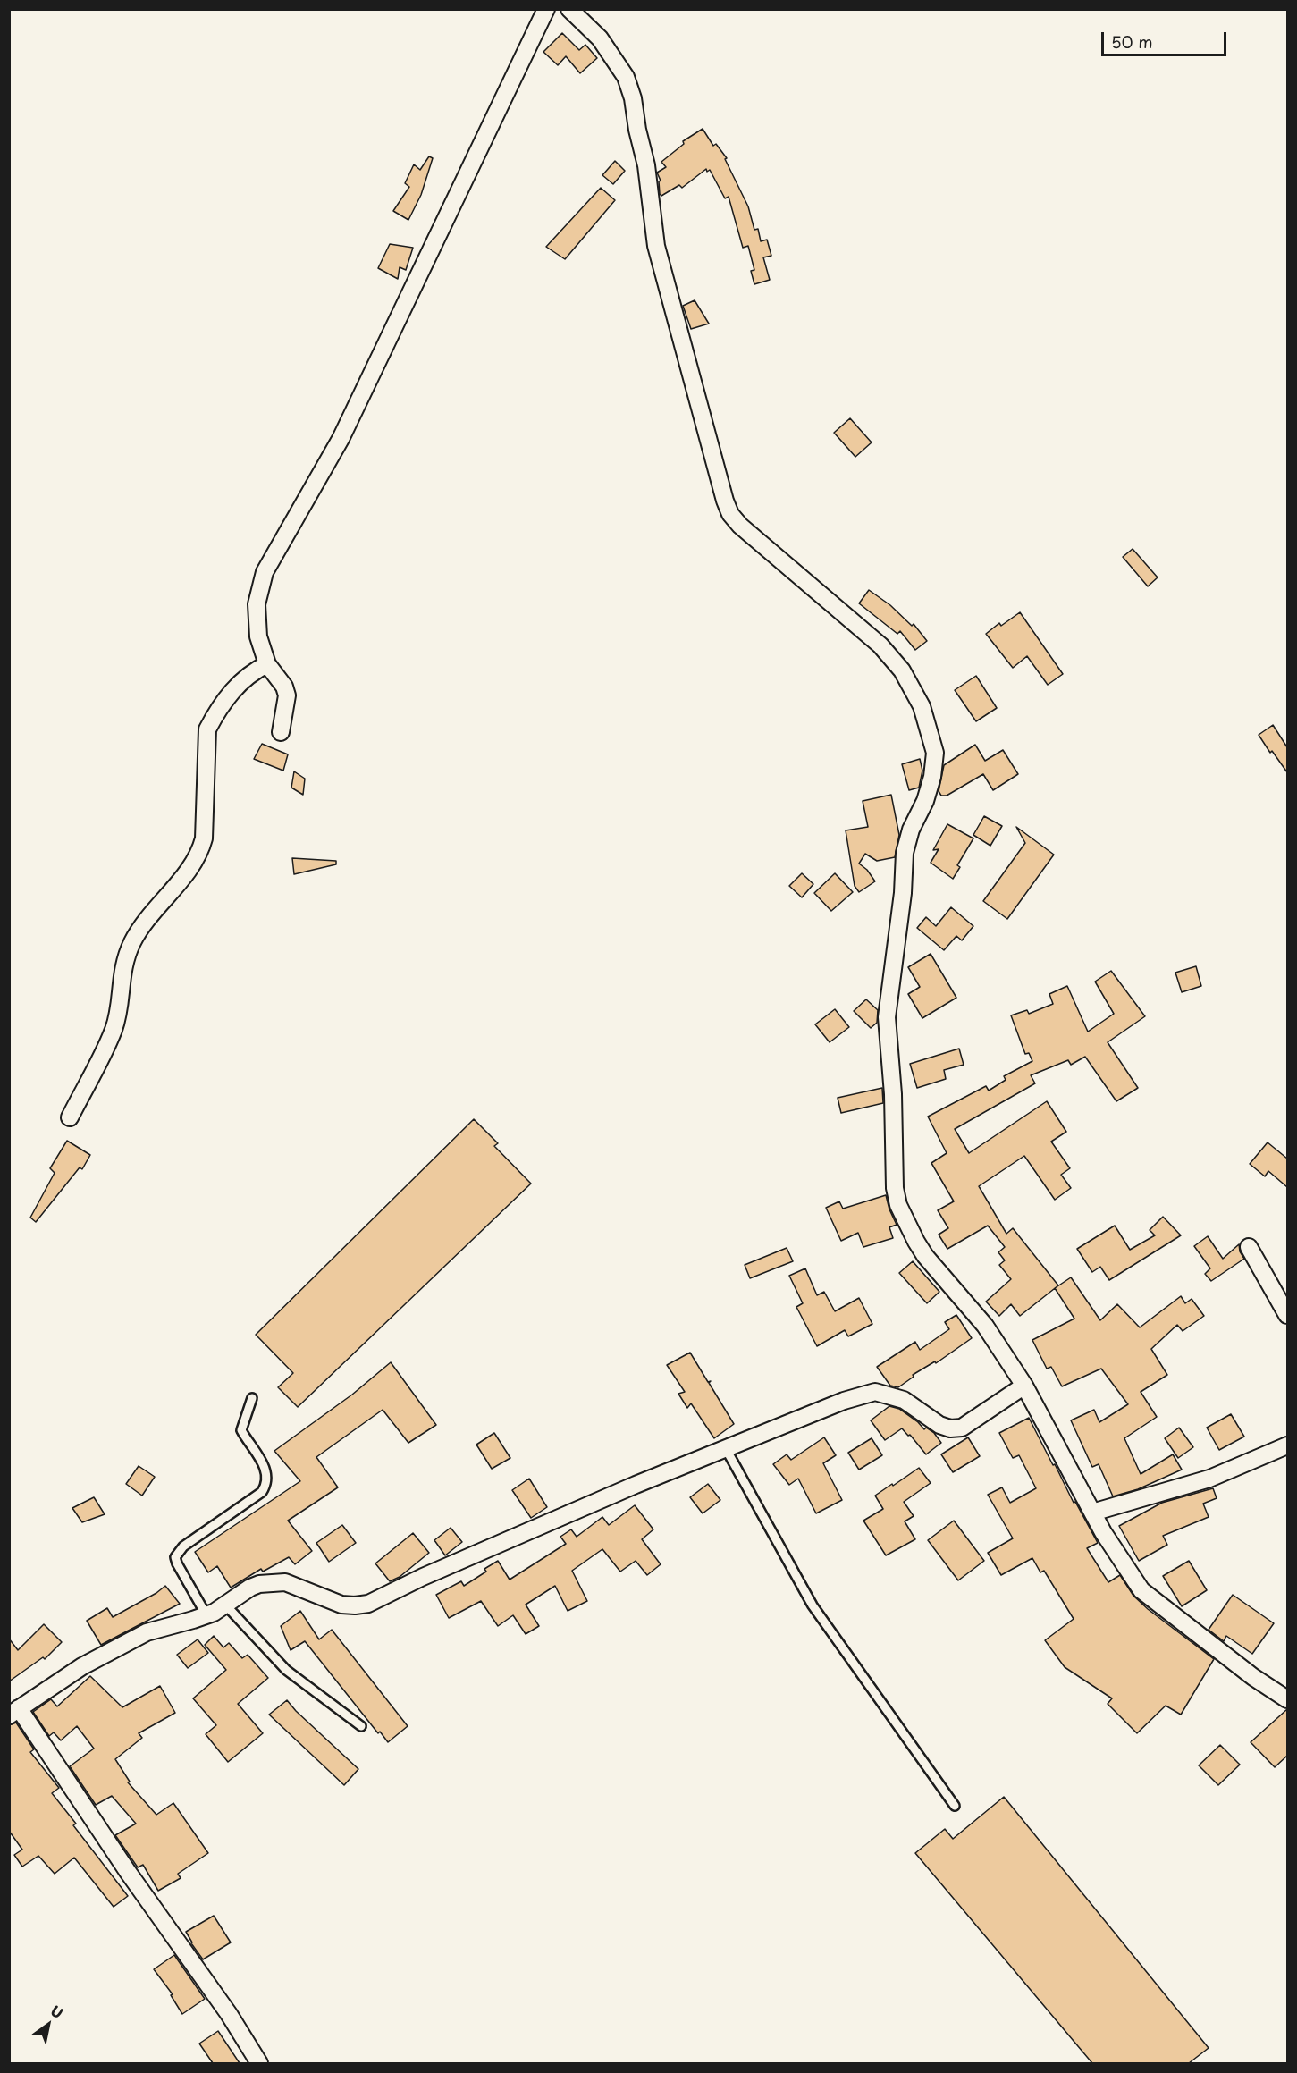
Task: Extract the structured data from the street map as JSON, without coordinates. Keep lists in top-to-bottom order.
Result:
{
  "scale_bar": "50 m",
  "north": "top right"
}
